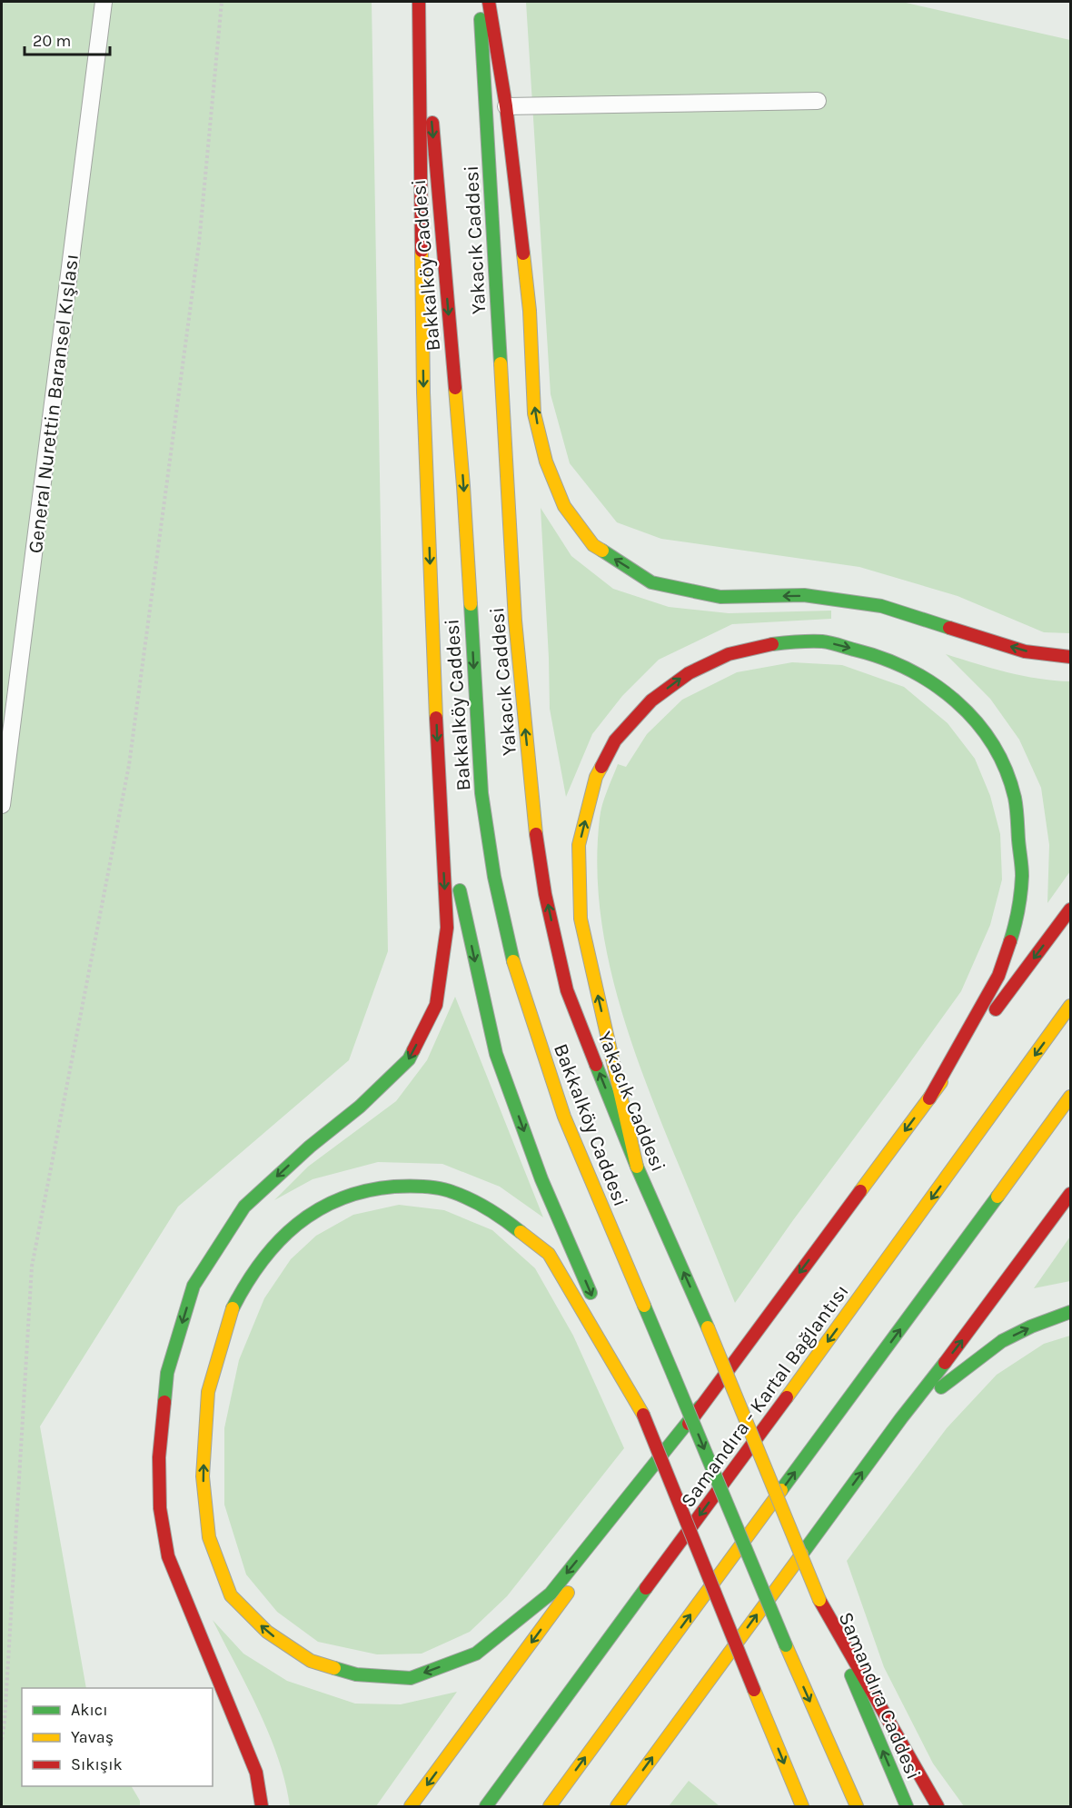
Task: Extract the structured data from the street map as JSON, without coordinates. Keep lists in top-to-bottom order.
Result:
{
  "streets": {
    "main road": [
      "Yakacık Caddesi",
      "Bakkalköy Caddesi",
      "Samandıra - Kartal Bağlantısı",
      "Samandıra Caddesi"
    ],
    "lane": ["General Nurettin Baransel Kışlası"]
  },
  "crossings": [
    ["Yakacık Caddesi", "Samandıra Caddesi"]
  ],
  "legend": ["Akıcı", "Yavaş", "Sıkışık"],
  "scale_bar": "20 m"
}
